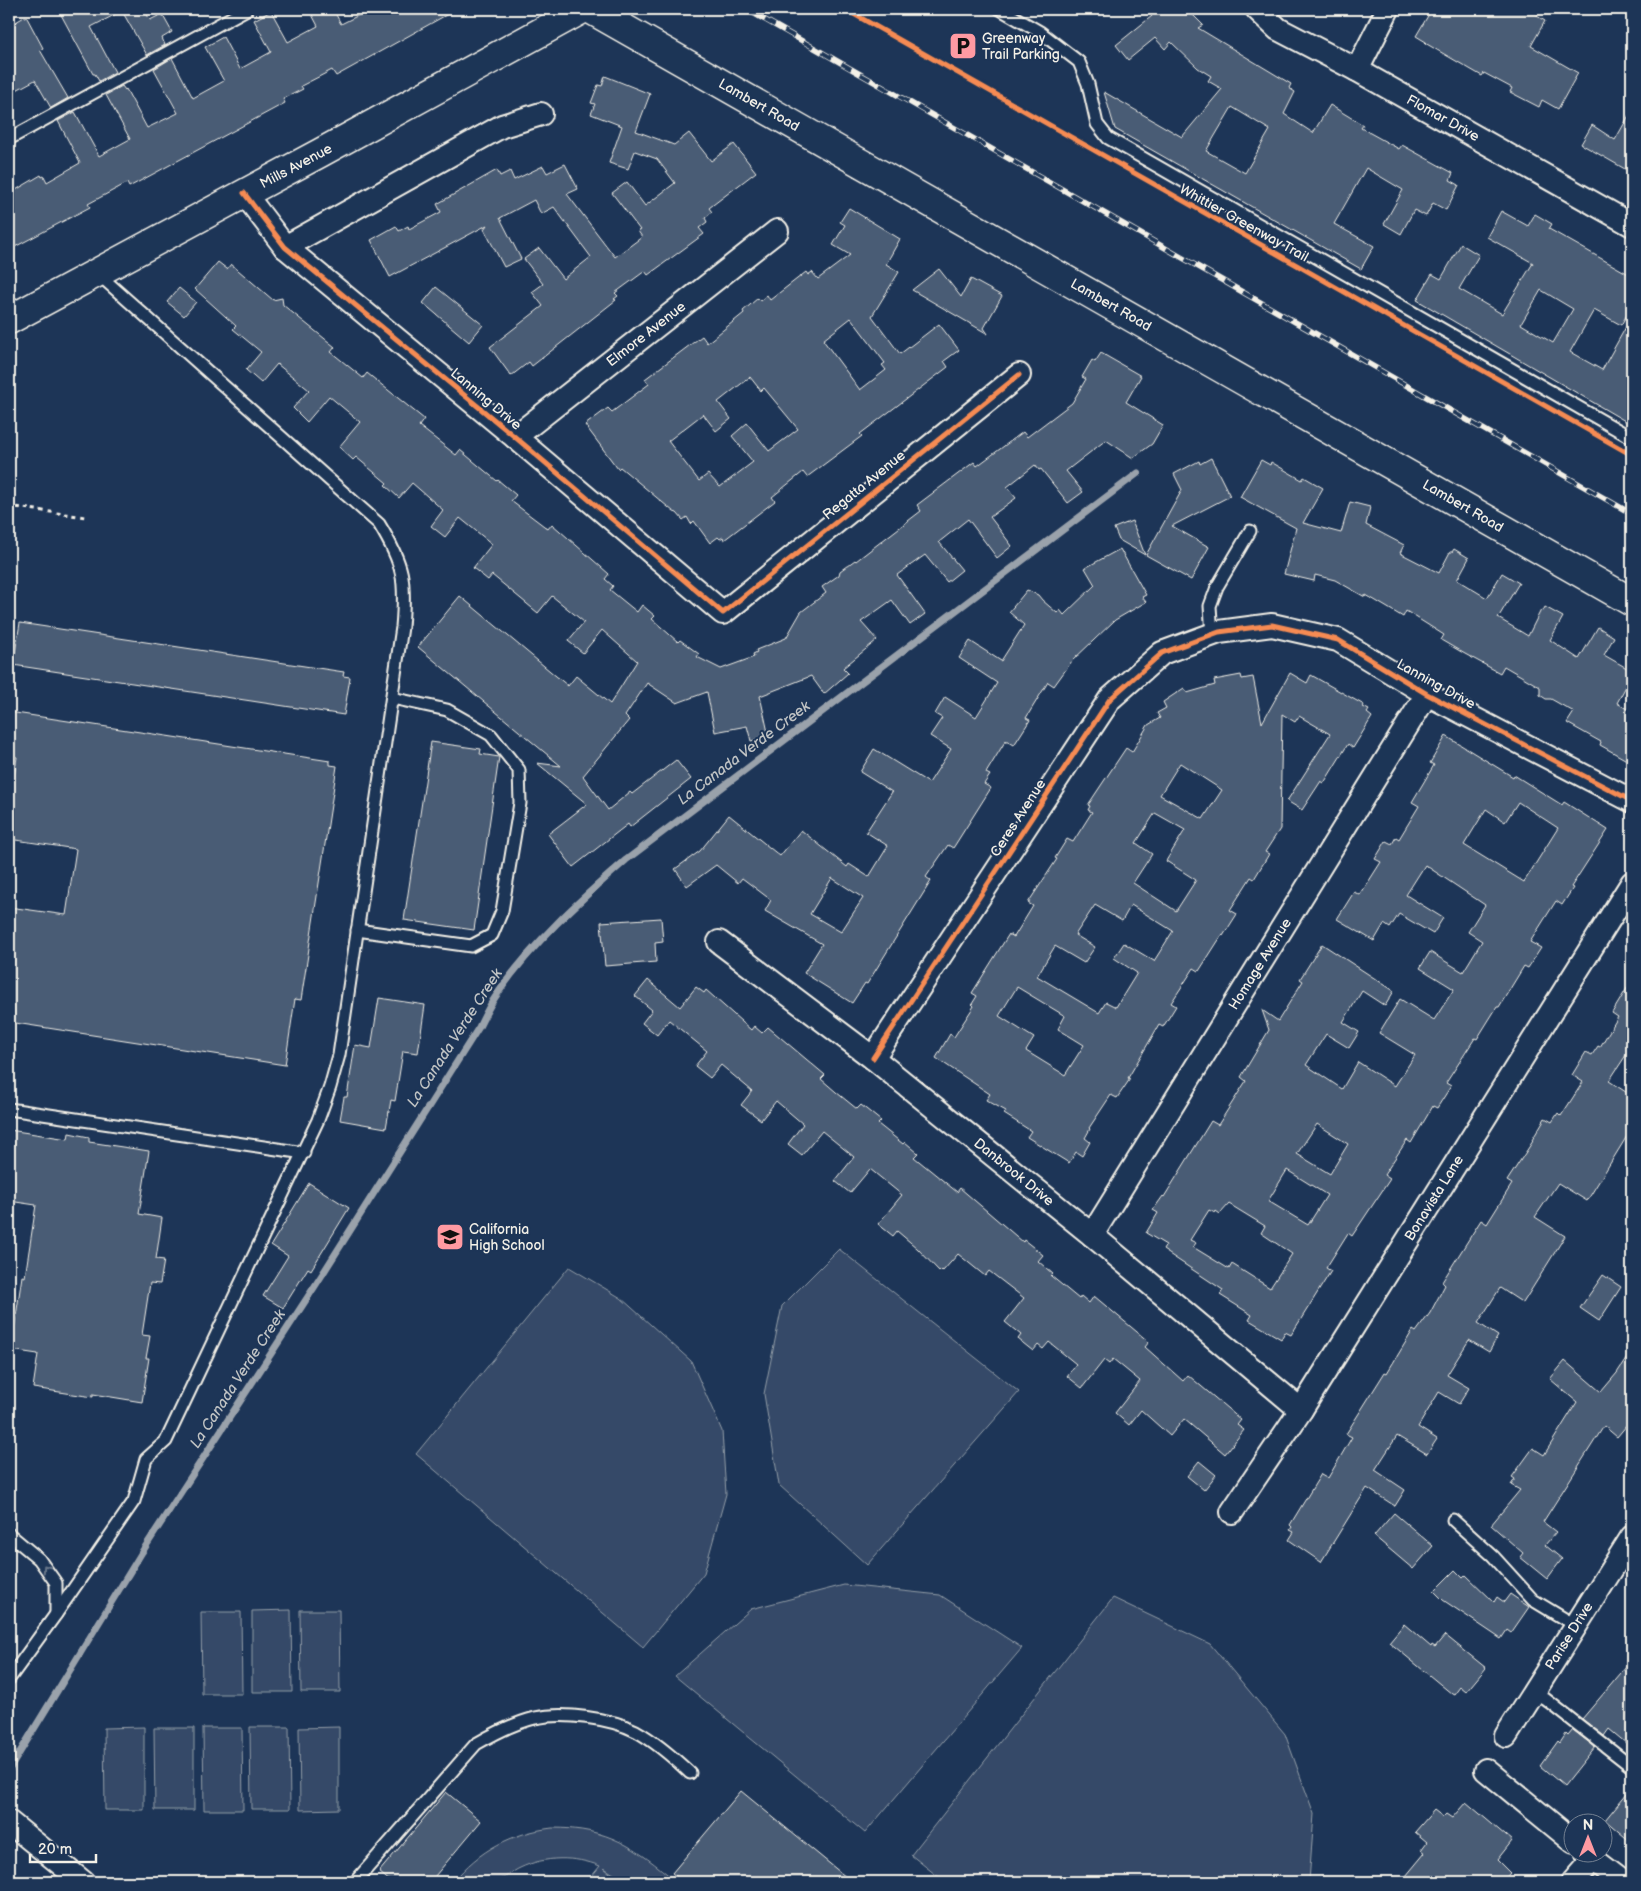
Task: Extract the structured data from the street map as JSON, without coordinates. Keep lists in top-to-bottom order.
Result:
{
  "streets": {
    "main road": ["Lambert Road", "Mills Avenue"],
    "street": [
      "Flomar Drive",
      "Elmore Avenue",
      "Lanning Drive",
      "Regatta Avenue",
      "Ceres Avenue",
      "Homage Avenue",
      "Danbrook Drive",
      "Bonavista Lane",
      "Parise Drive"
    ],
    "cycle path": ["Whittier Greenway Trail"]
  },
  "crossings": [
    ["Mills Avenue", "Lanning Drive"],
    ["Elmore Avenue", "Lanning Drive"],
    ["Lanning Drive", "Regatta Avenue"],
    ["Lanning Drive", "Ceres Avenue"],
    ["Lanning Drive", "Homage Avenue"],
    ["Ceres Avenue", "Danbrook Drive"],
    ["Homage Avenue", "Danbrook Drive"],
    ["Danbrook Drive", "Bonavista Lane"]
  ],
  "water": ["La Canada Verde Creek"],
  "places": {
    "parking": ["Greenway Trail Parking"],
    "school or university": ["California High School"]
  },
  "scale_bar": "20 m",
  "north": "top"
}
